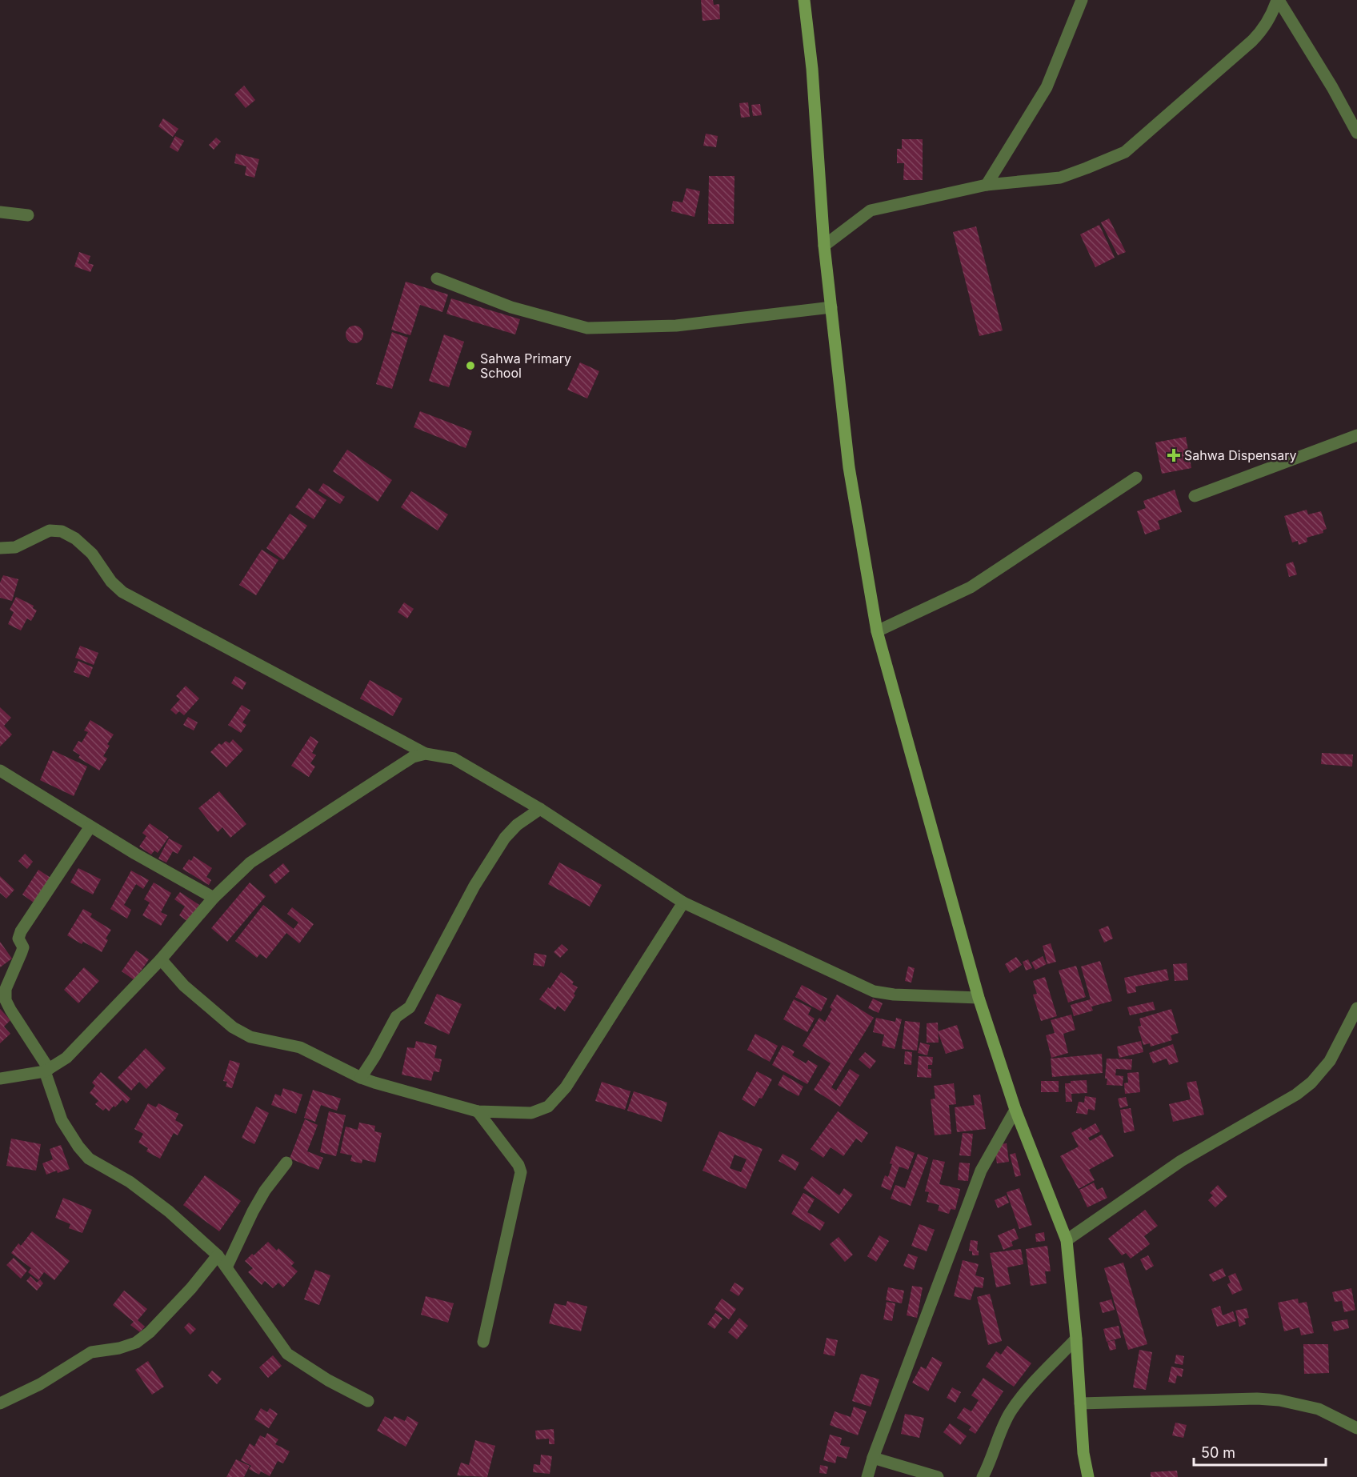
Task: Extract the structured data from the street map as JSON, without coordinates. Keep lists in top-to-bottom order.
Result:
{
  "places": {
    "other": ["Sahwa Primary School"],
    "health": ["Sahwa Dispensary"]
  },
  "scale_bar": "50 m"
}
